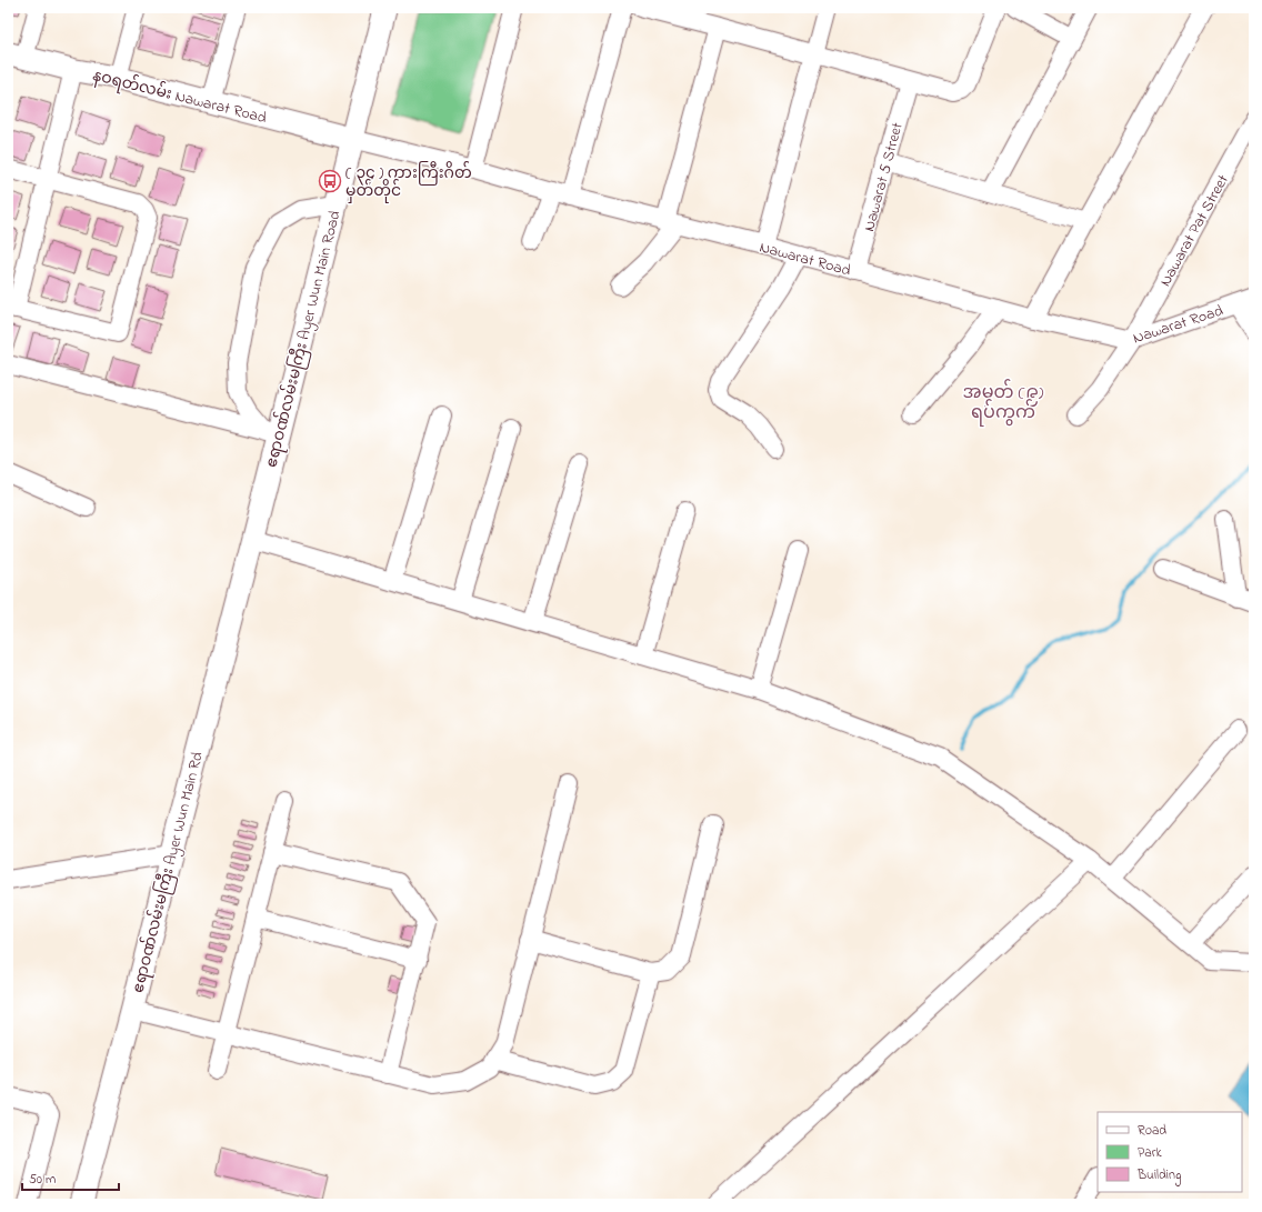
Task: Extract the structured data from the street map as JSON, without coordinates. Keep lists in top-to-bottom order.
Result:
{
  "streets": {
    "main road": ["နဝရတ်လမ်း Nawarat Road", "ဧရာဝဏ်လမ်းမကြီး Ayer Wun Main Road", "ဧရာဝဏ်လမ်းမကြီး Ayer Wun Main Rd"],
    "street": ["Nawarat 5 Street", "Nawarat Pat Street", "Nawarat Road"]
  },
  "crossings": [
    ["နဝရတ်လမ်း Nawarat Road", "Nawarat Road"],
    ["နဝရတ်လမ်း Nawarat Road", "ဧရာဝဏ်လမ်းမကြီး Ayer Wun Main Road"],
    ["Nawarat 5 Street", "Nawarat Road"],
    ["Nawarat Pat Street", "Nawarat Road"],
    ["Nawarat Road", "ဧရာဝဏ်လမ်းမကြီး Ayer Wun Main Road"],
    ["ဧရာဝဏ်လမ်းမကြီး Ayer Wun Main Road", "ဧရာဝဏ်လမ်းမကြီး Ayer Wun Main Rd"]
  ],
  "districts": ["အမှတ် (၉) ရပ်ကွက်"],
  "places": {
    "bus stop": ["( ၃၄ ) ကားကြီးဂိတ် မှတ်တိုင်"]
  },
  "legend": ["Road", "Park", "Building"],
  "scale_bar": "50 m"
}
